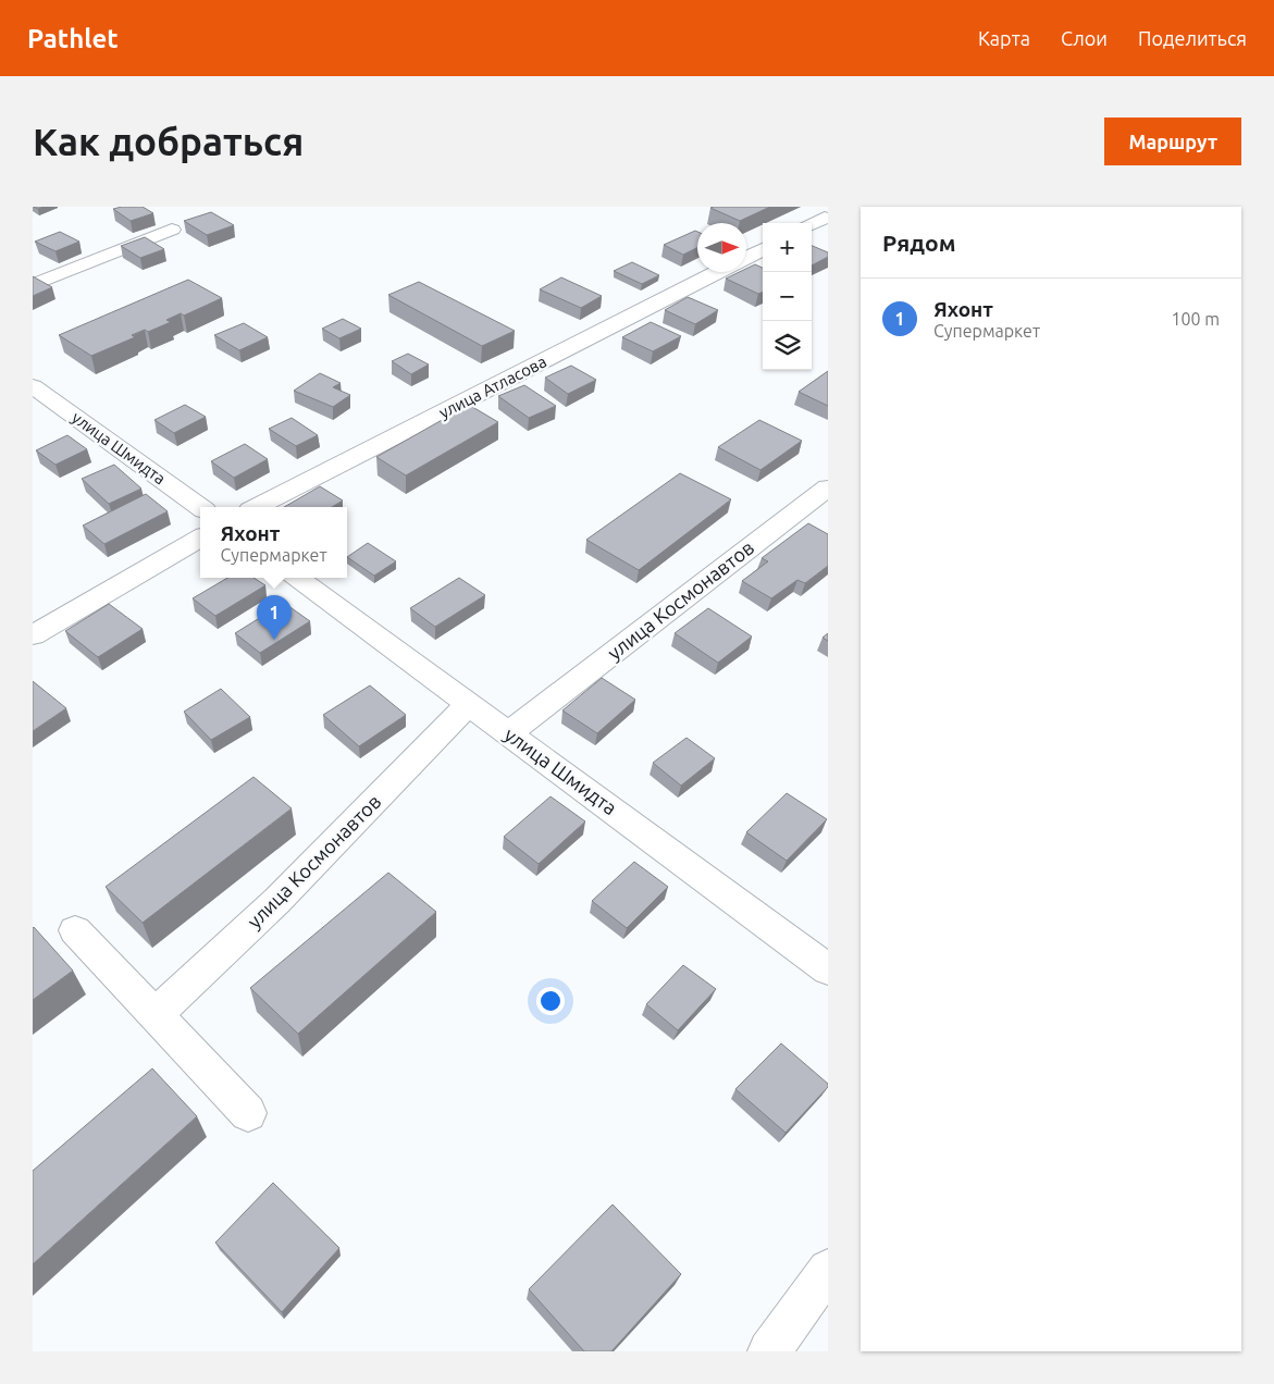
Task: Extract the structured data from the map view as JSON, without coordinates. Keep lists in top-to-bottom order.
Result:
{
  "streets": {
    "street": ["улица Атласова", "улица Шмидта", "улица Космонавтов"]
  },
  "crossings": [
    ["улица Шмидта", "улица Космонавтов"]
  ],
  "north": "right",
  "page": {
    "header": "Pathlet",
    "nav": ["Карта", "Слои", "Поделиться"],
    "buttons": "Маршрут",
    "title": "Как добраться",
    "heading": "Рядом",
    "map_buttons": ["+", "−"],
    "list": [
      {
        "mark": "1",
        "name": "Яхонт",
        "note": "Супермаркет",
        "value": "100 m"
      }
    ],
    "popup": ["Яхонт", "Супермаркет"],
    "pins": "1"
  }
}
